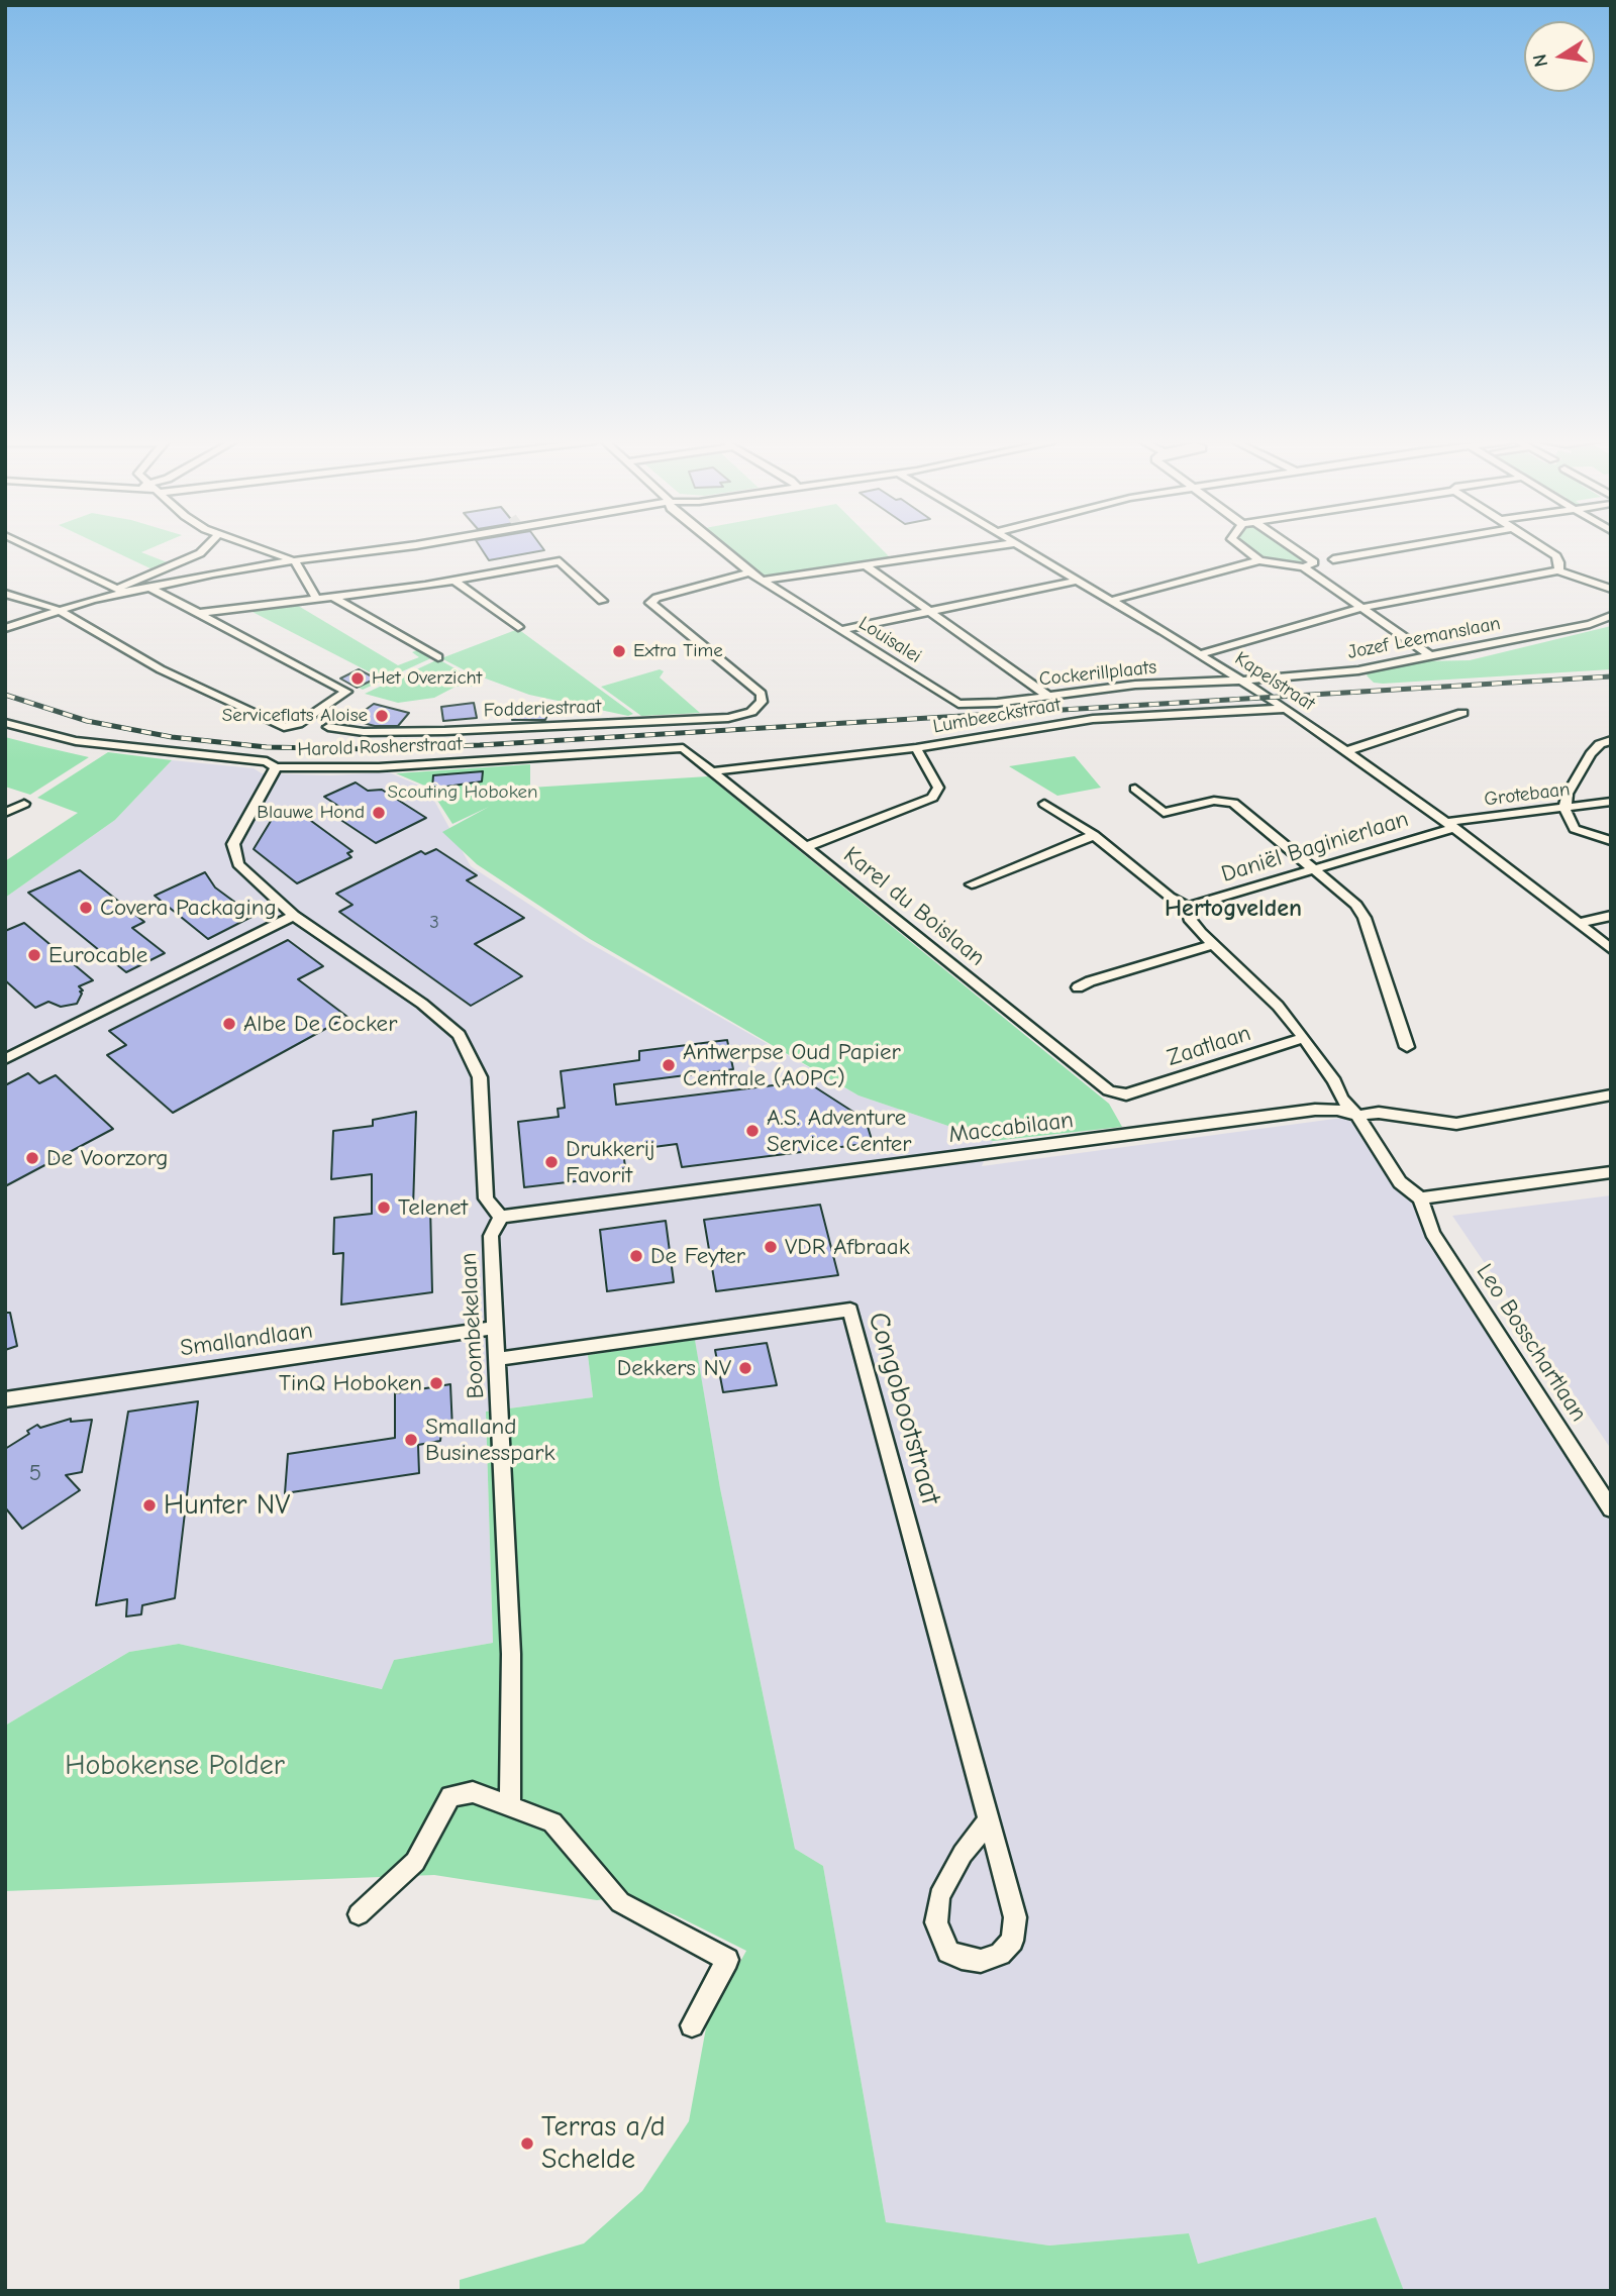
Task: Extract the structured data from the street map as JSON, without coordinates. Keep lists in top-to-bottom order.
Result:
{
  "streets": {
    "street": [
      "Jozef Leemanslaan",
      "Louisalei",
      "Cockerillplaats",
      "Kapelstraat",
      "Fodderiestraat",
      "Lumbeeckstraat",
      "Harold Rosherstraat",
      "Grotebaan",
      "Daniël Baginierlaan",
      "Karel du Boislaan",
      "Zaatlaan",
      "Maccabilaan",
      "Boombekelaan",
      "Smallandlaan",
      "Leo Bosschartlaan",
      "Congobootstraat"
    ]
  },
  "crossings": [
    ["Jozef Leemanslaan", "Cockerillplaats"],
    ["Jozef Leemanslaan", "Kapelstraat"],
    ["Louisalei", "Cockerillplaats"],
    ["Louisalei", "Fodderiestraat"],
    ["Cockerillplaats", "Kapelstraat"],
    ["Kapelstraat", "Lumbeeckstraat"],
    ["Kapelstraat", "Grotebaan"],
    ["Kapelstraat", "Daniël Baginierlaan"],
    ["Lumbeeckstraat", "Karel du Boislaan"],
    ["Harold Rosherstraat", "Karel du Boislaan"],
    ["Grotebaan", "Daniël Baginierlaan"],
    ["Daniël Baginierlaan", "Leo Bosschartlaan"],
    ["Karel du Boislaan", "Zaatlaan"],
    ["Zaatlaan", "Leo Bosschartlaan"],
    ["Maccabilaan", "Boombekelaan"],
    ["Maccabilaan", "Leo Bosschartlaan"],
    ["Boombekelaan", "Smallandlaan"],
    ["Boombekelaan", "Congobootstraat"]
  ],
  "districts": ["Hertogvelden"],
  "parks": ["Scouting Hoboken", "Hobokense Polder"],
  "places": [
    "Extra Time",
    "Het Overzicht",
    "Serviceflats Aloise",
    "Blauwe Hond",
    "Covera Packaging",
    "Eurocable",
    "Albe De Cocker",
    "Antwerpse Oud Papier Centrale (AOPC)",
    "A.S. Adventure Service Center",
    "De Voorzorg",
    "Drukkerij Favorit",
    "Telenet",
    "VDR Afbraak",
    "De Feyter",
    "Dekkers NV",
    "TinQ Hoboken",
    "Smalland Businesspark",
    "Hunter NV",
    "Terras a/d Schelde"
  ],
  "house_numbers": ["3", "5"],
  "north": "left"
}
